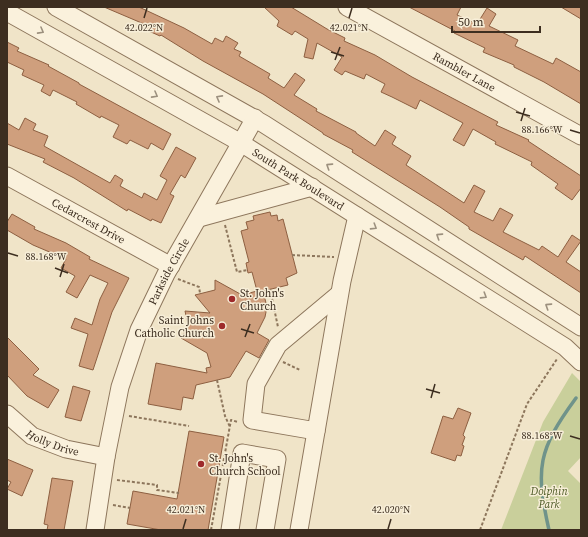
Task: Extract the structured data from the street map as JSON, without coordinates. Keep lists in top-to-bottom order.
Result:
{
  "streets": {
    "street": [
      "Rambler Lane",
      "South Park Boulevard",
      "Cedarcrest Drive",
      "Parkside Circle",
      "Holly Drive"
    ]
  },
  "crossings": [
    ["South Park Boulevard", "Parkside Circle"],
    ["Cedarcrest Drive", "Parkside Circle"],
    ["Parkside Circle", "Holly Drive"]
  ],
  "parks": ["Dolphin Park"],
  "places": ["St. John's Church", "Saint Johns Catholic Church", "St. John's Church School"],
  "scale_bar": "50 m",
  "coordinates": [
    "42.022°N",
    "42.021°N",
    "88.166°W",
    "88.168°W",
    "42.020°N"
  ]
}
